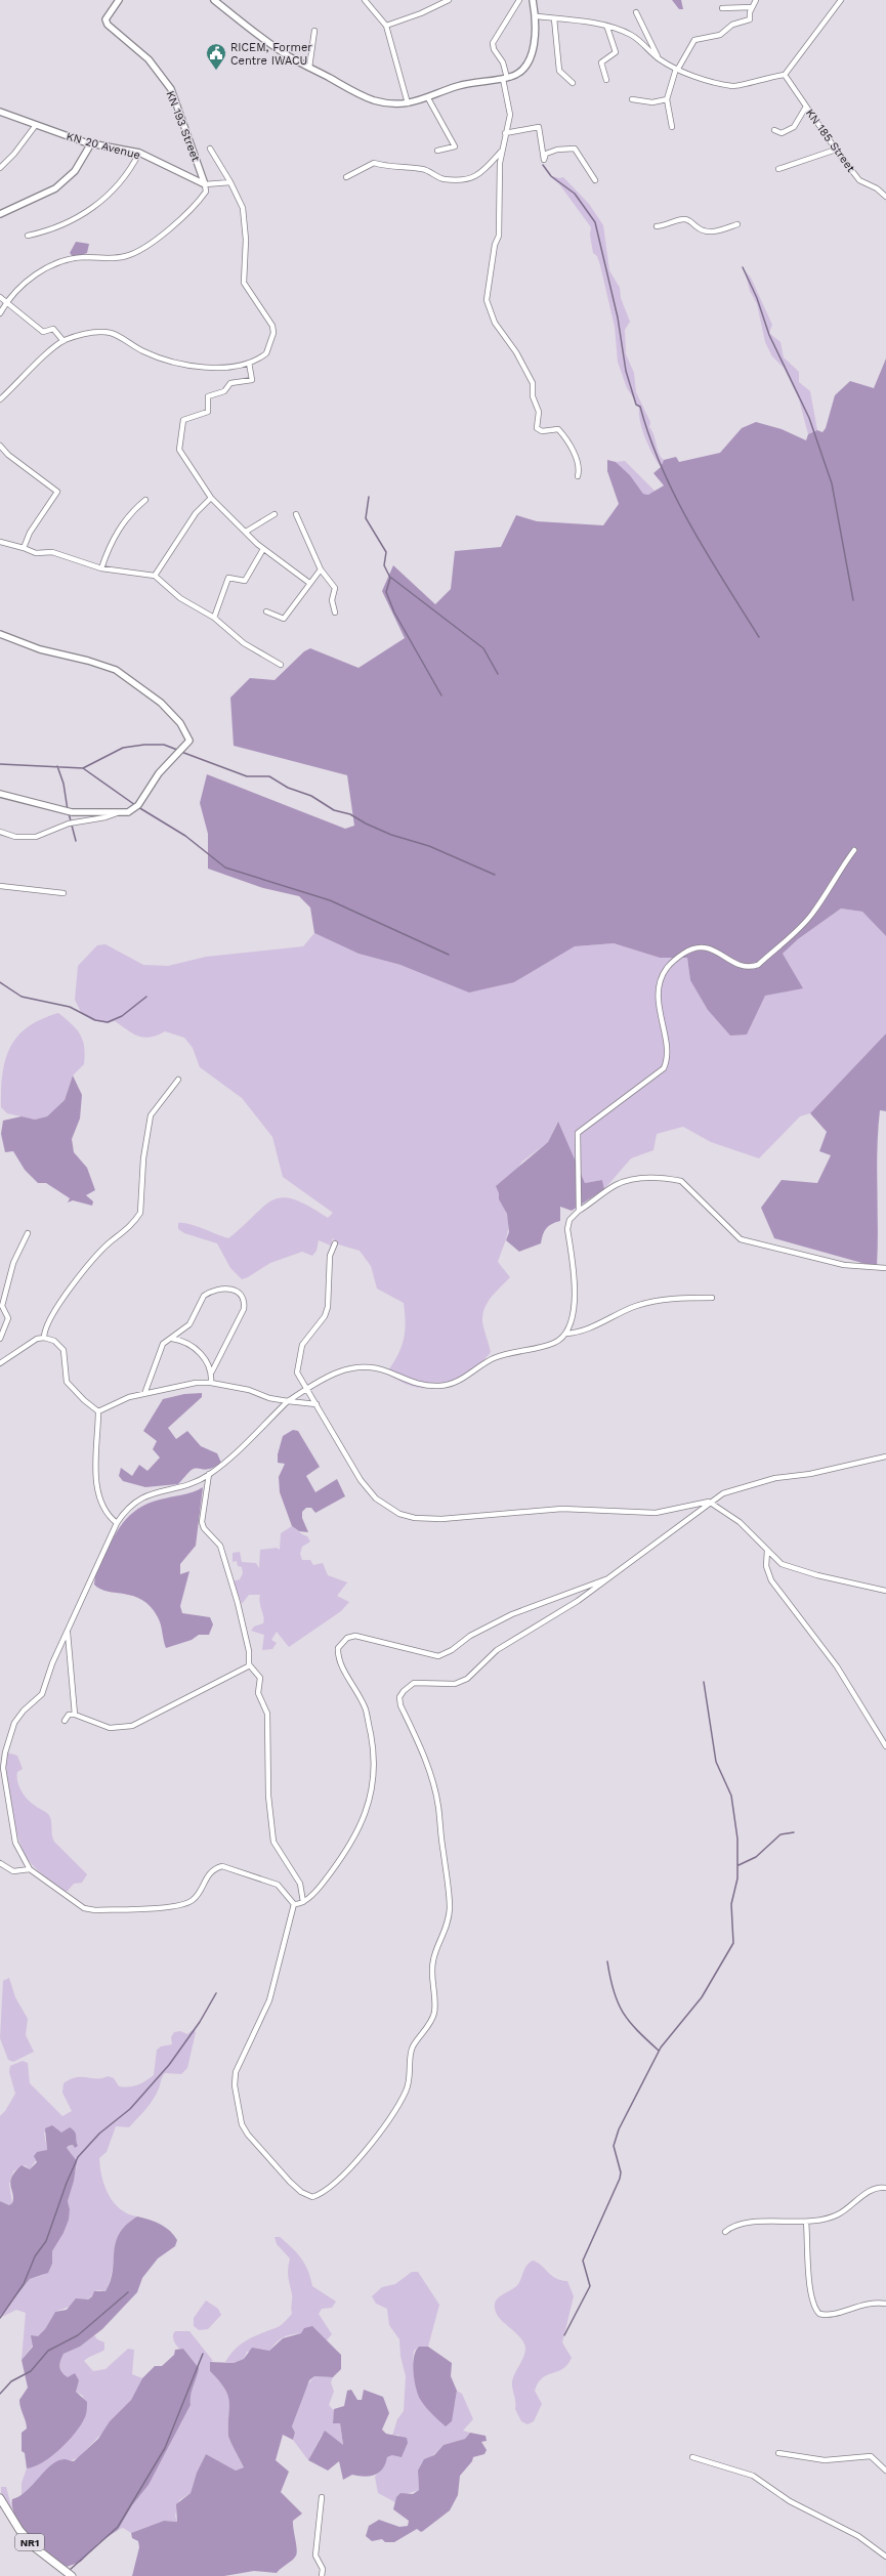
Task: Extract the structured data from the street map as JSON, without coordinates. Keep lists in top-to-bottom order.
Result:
{
  "streets": {
    "highway": ["NR1"],
    "street": ["KN 193 Street", "KN 185 Street", "KN 20 Avenue"]
  },
  "crossings": [
    ["KN 193 Street", "KN 20 Avenue"]
  ],
  "places": {
    "public building": ["RICEM, Former Centre IWACU"]
  }
}
